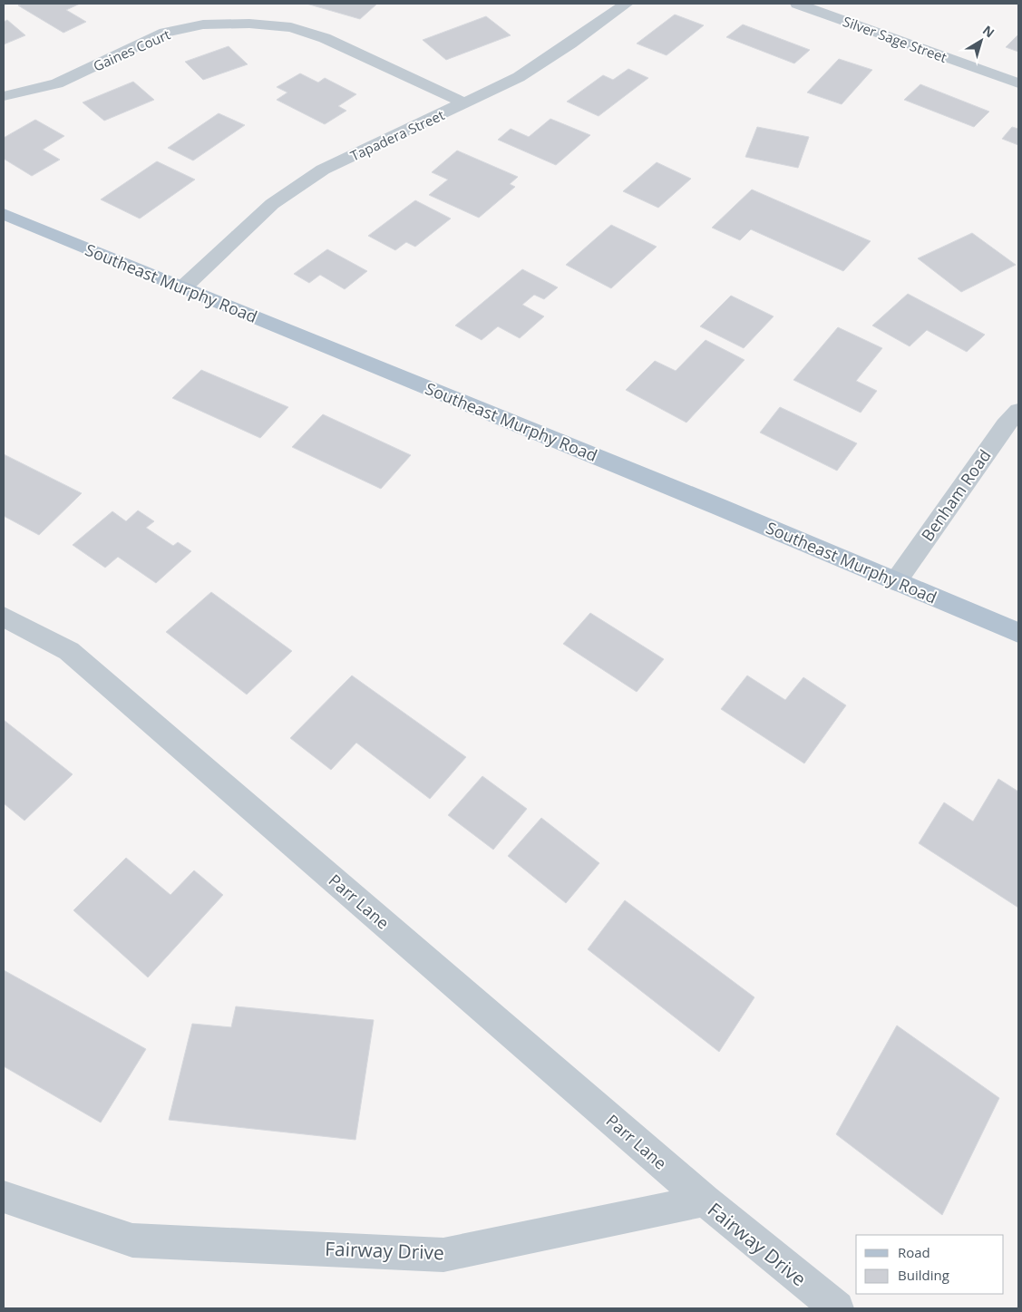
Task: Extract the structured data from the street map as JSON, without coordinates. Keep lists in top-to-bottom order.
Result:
{
  "streets": {
    "main road": ["Southeast Murphy Road"],
    "street": [
      "Silver Sage Street",
      "Gaines Court",
      "Tapadera Street",
      "Benham Road",
      "Parr Lane",
      "Fairway Drive"
    ]
  },
  "crossings": [
    ["Gaines Court", "Tapadera Street"],
    ["Tapadera Street", "Southeast Murphy Road"],
    ["Southeast Murphy Road", "Benham Road"],
    ["Parr Lane", "Fairway Drive"]
  ],
  "legend": ["Road", "Building"],
  "north": "top right"
}
